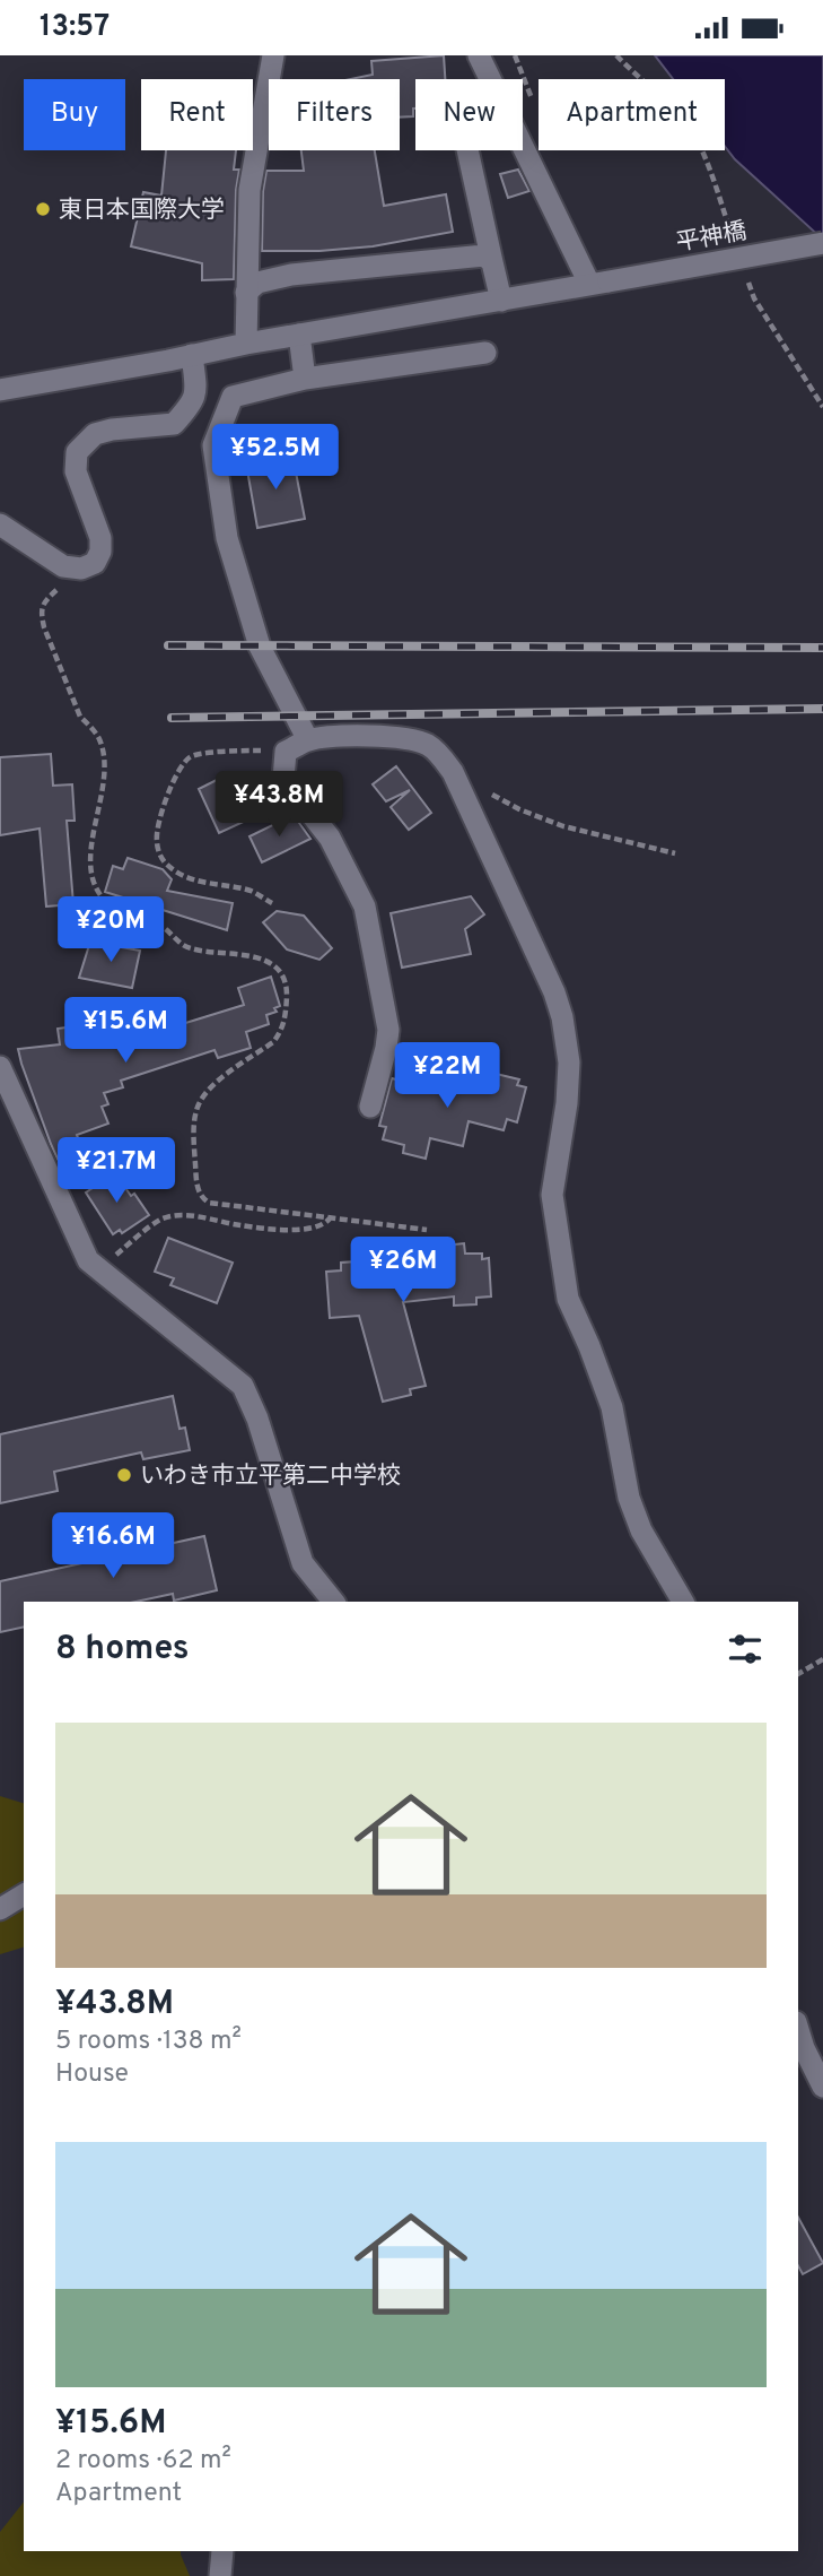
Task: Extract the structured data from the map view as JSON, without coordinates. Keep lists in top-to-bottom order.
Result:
{
  "streets": {
    "street": ["平神橋"]
  },
  "places": ["東日本国際大学", "いわき市立平第二中学校"],
  "page": {
    "status": "13:57",
    "chip": [
      "Buy",
      "Rent",
      "Filters",
      "New",
      "Apartment"
    ],
    "price": [
      "¥52.5M",
      "¥43.8M",
      "¥20M",
      "¥15.6M",
      "¥22M",
      "¥21.7M",
      "¥26M",
      "¥16.6M"
    ],
    "heading": "8 homes",
    "list": [
      {
        "name": "¥43.8M",
        "note": "5 rooms · 138 m² · House"
      },
      {
        "name": "¥15.6M",
        "note": "2 rooms · 62 m² · Apartment"
      }
    ]
  }
}
